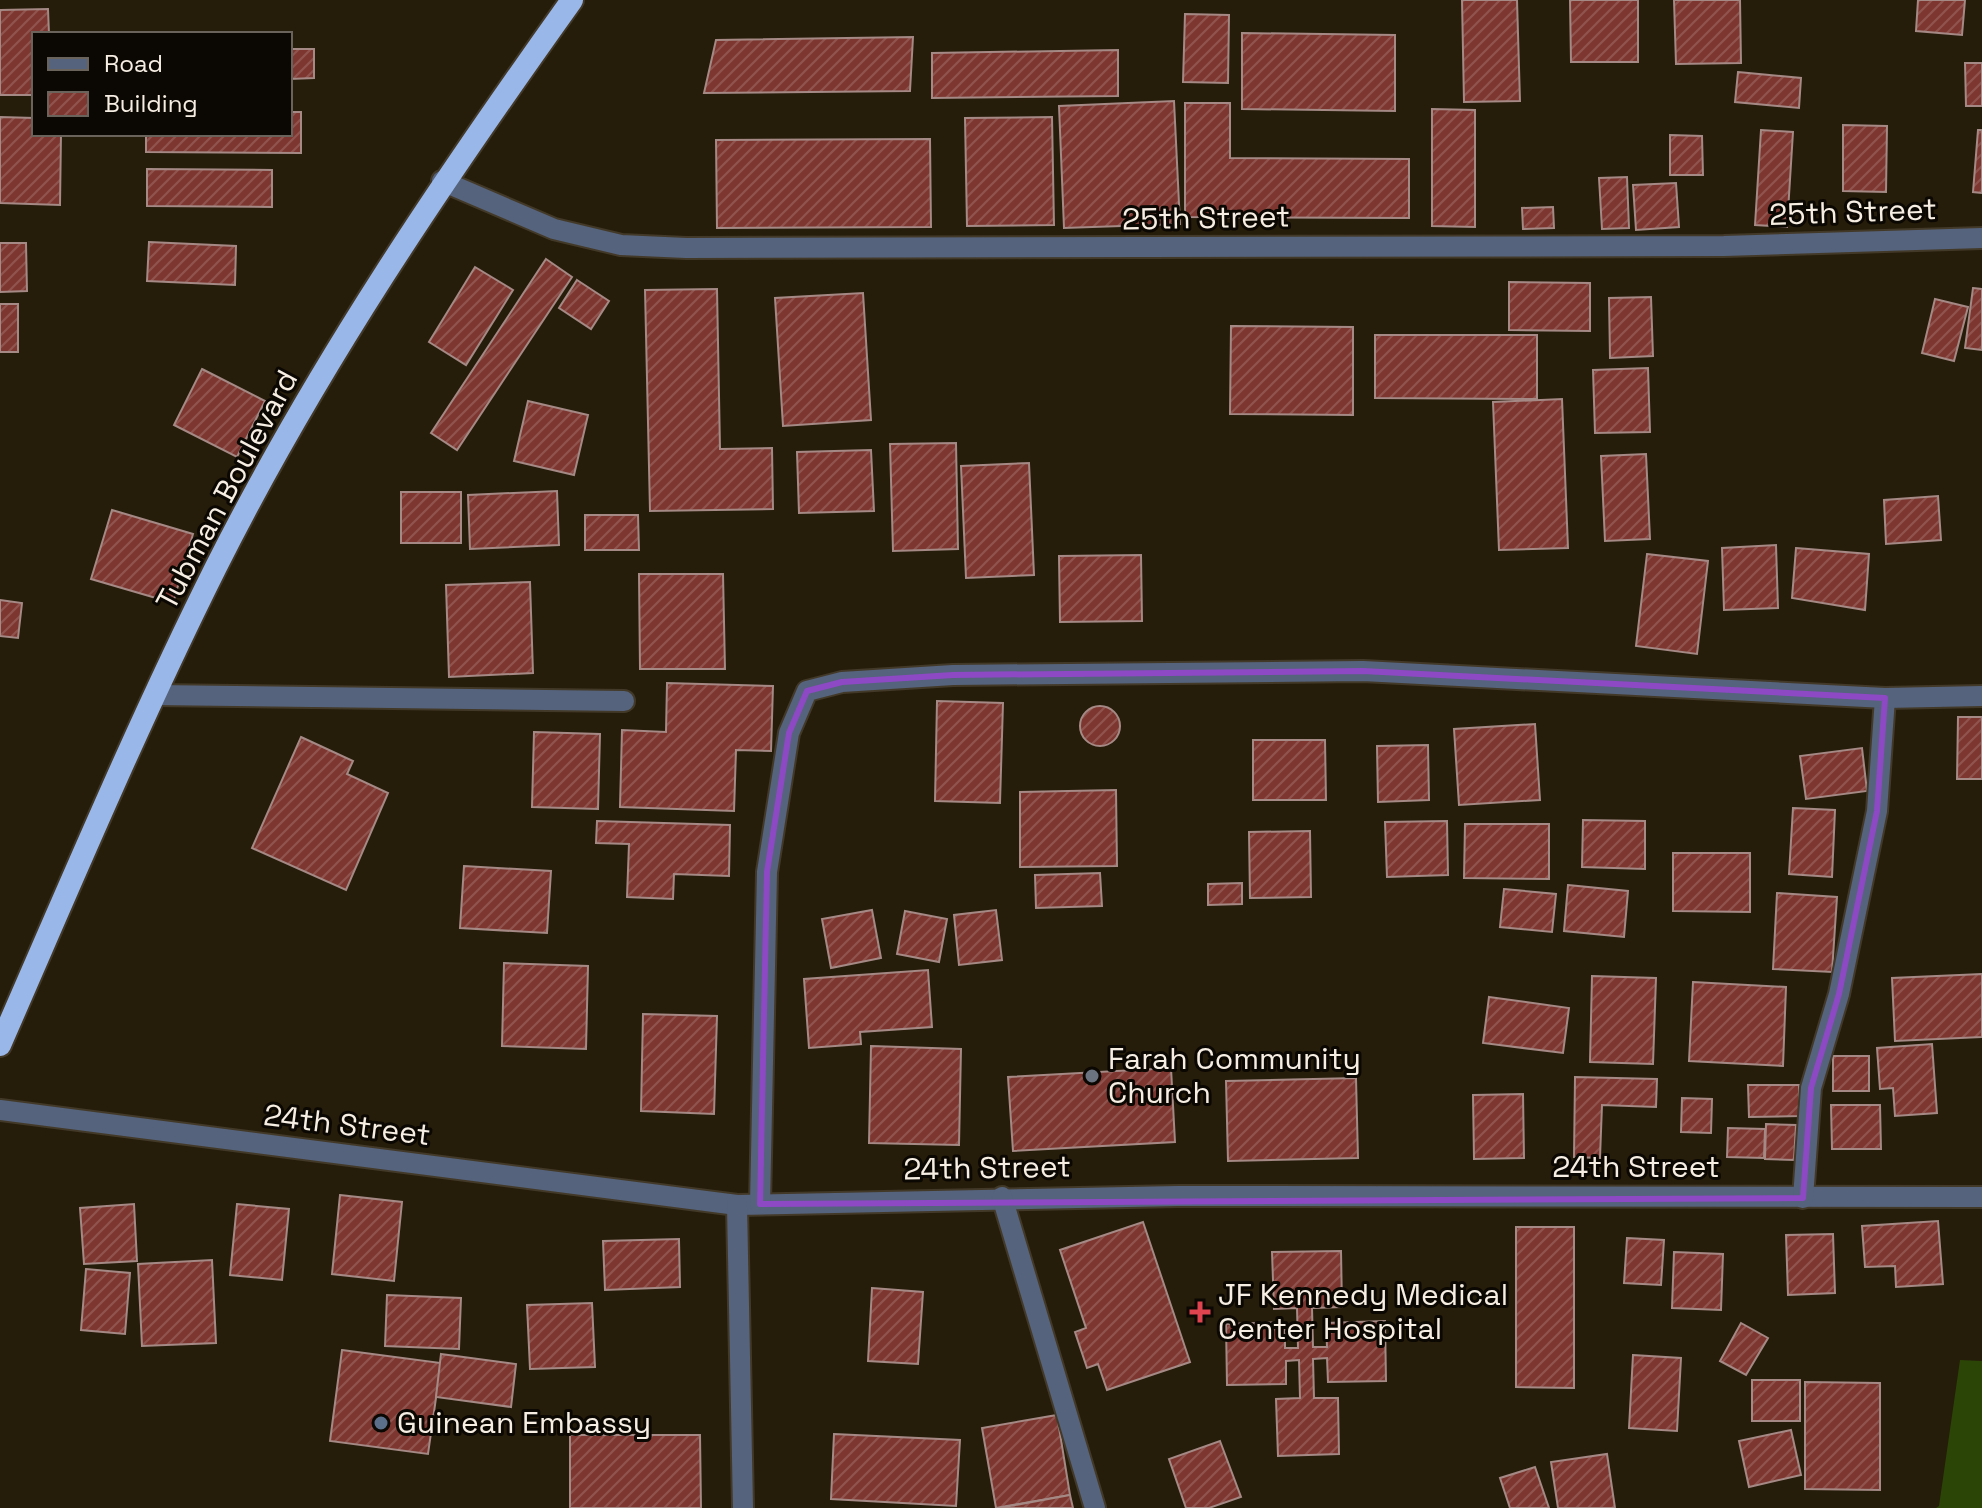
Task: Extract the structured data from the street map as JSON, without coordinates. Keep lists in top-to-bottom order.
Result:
{
  "streets": {
    "highway": ["Tubman Boulevard"],
    "street": ["25th Street", "24th Street"]
  },
  "crossings": [
    ["25th Street", "Tubman Boulevard"]
  ],
  "places": {
    "other": ["Farah Community Church", "Guinean Embassy"],
    "health": ["JF Kennedy Medical Center Hospital"]
  },
  "legend": ["Road", "Building"]
}
